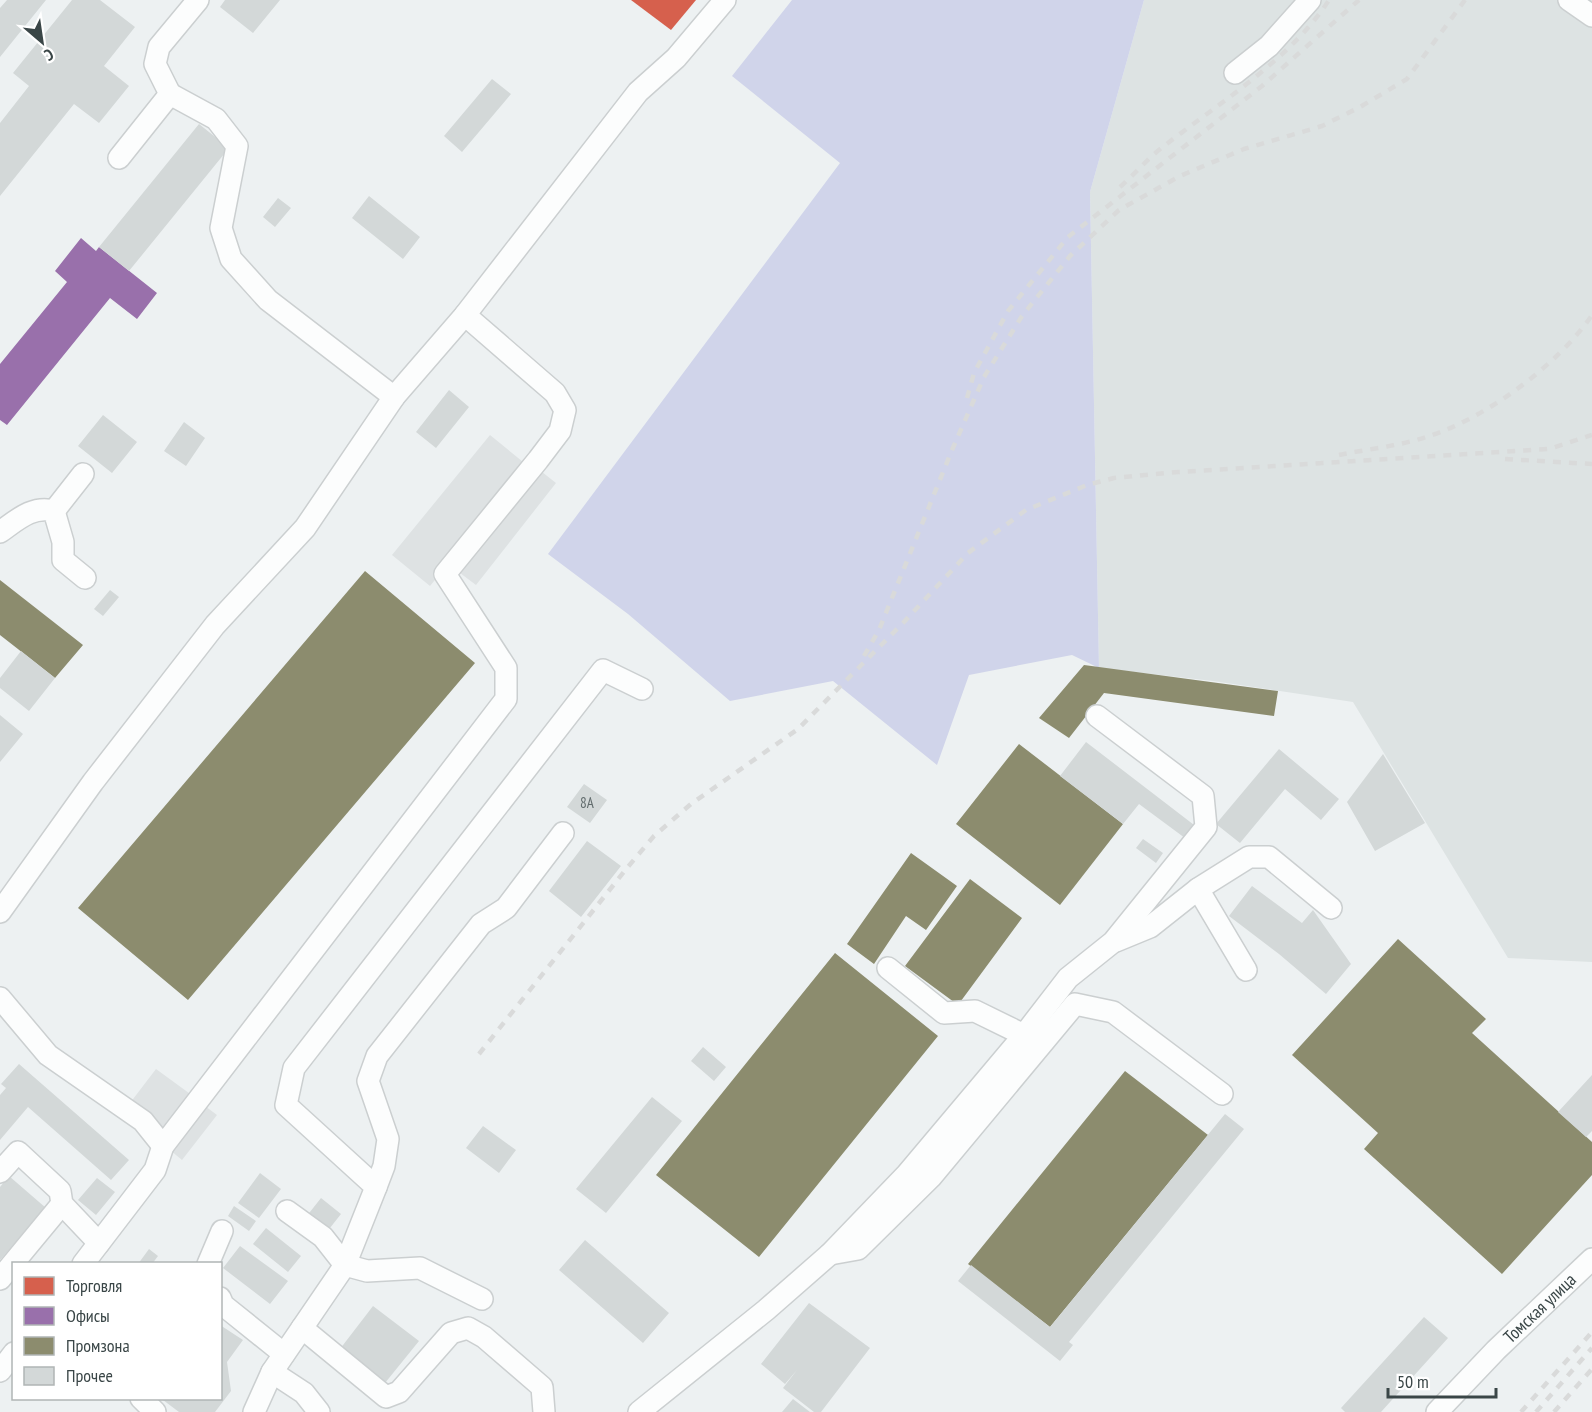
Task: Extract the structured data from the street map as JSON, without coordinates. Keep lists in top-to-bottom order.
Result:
{
  "streets": {
    "street": ["Томская улица"]
  },
  "house_numbers": ["8А"],
  "legend": [
    "Торговля",
    "Офисы",
    "Промзона",
    "Прочее"
  ],
  "scale_bar": "50 m",
  "north": "bottom right"
}
